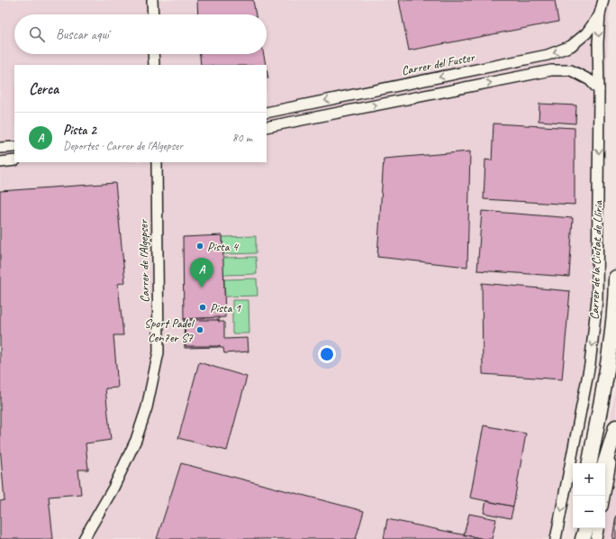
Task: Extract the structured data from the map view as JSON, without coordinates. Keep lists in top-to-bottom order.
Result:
{
  "streets": {
    "street": ["Carrer del Fuster", "Carrer de la Ciutat de Llíria", "Carrer de l'Algepser"]
  },
  "crossings": [
    ["Carrer del Fuster", "Carrer de la Ciutat de Llíria"]
  ],
  "places": ["Pista 4", "Pista 1", "Sport Padel Cen7er S7"],
  "page": {
    "search": "Buscar aquí",
    "heading": "Cerca",
    "list": [
      {
        "mark": "A",
        "name": "Pista 2",
        "note": "Deportes · Carrer de l'Algepser",
        "value": "80 m"
      }
    ],
    "pins": "A",
    "map_buttons": ["+", "−"]
  }
}
